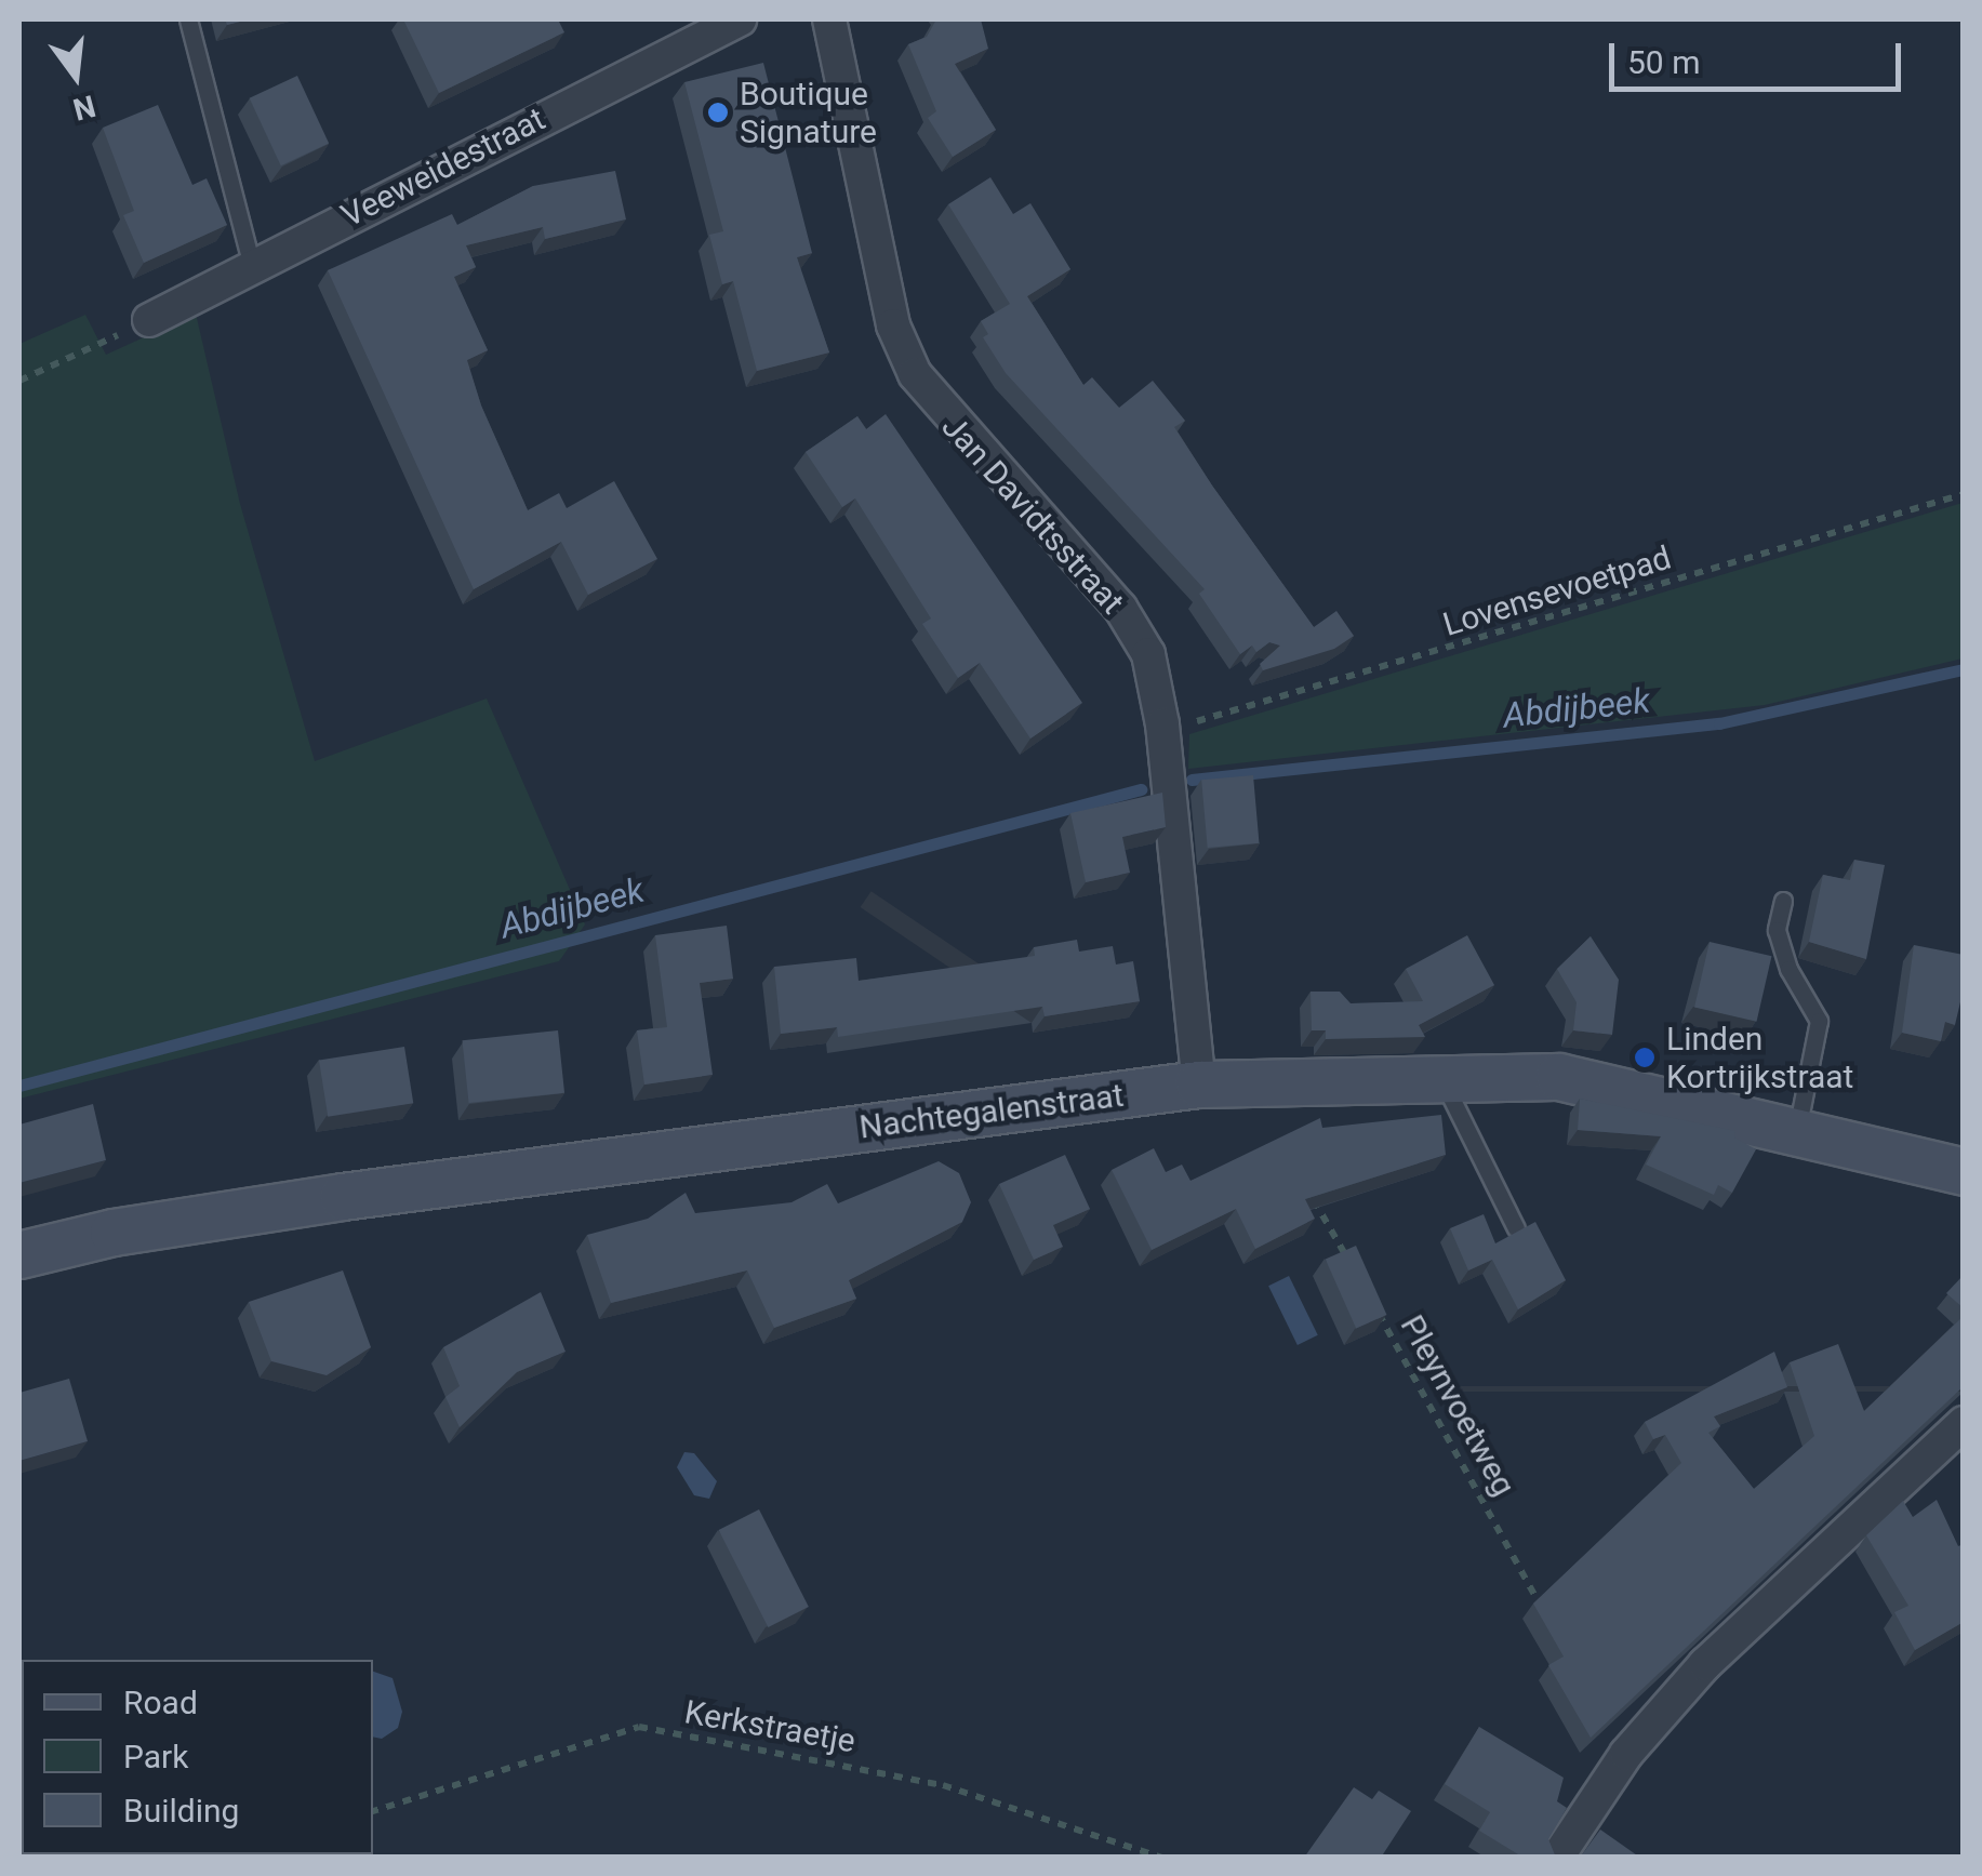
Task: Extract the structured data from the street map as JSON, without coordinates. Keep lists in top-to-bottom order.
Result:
{
  "streets": {
    "street": ["Veeweidestraat", "Jan Davidtsstraat", "Nachtegalenstraat"],
    "path": ["Lovensevoetpad", "Pleynvoetweg", "Kerkstraetje"]
  },
  "crossings": [
    ["Jan Davidtsstraat", "Lovensevoetpad"],
    ["Jan Davidtsstraat", "Nachtegalenstraat"]
  ],
  "water": ["Abdijbeek"],
  "places": ["Boutique Signature", "Linden Kortrijkstraat"],
  "legend": ["Road", "Park", "Building"],
  "scale_bar": "50 m",
  "north": "bottom"
}
